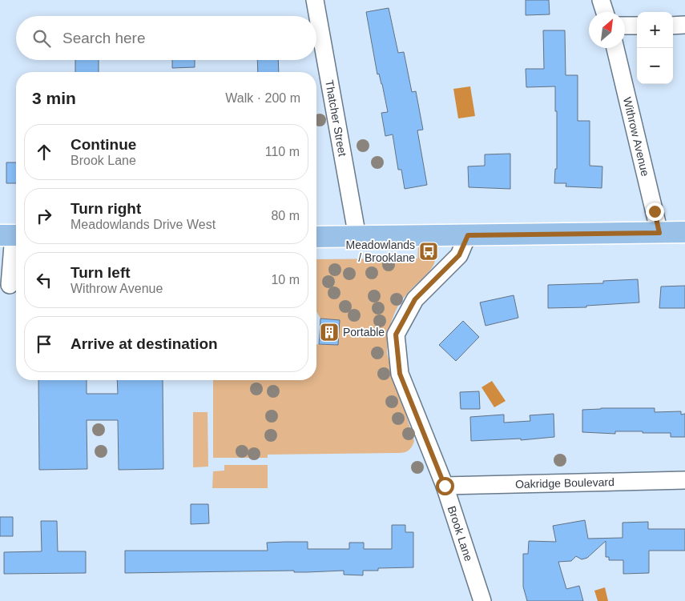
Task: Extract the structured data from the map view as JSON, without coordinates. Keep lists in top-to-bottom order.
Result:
{
  "streets": {
    "street": [
      "Thatcher Street",
      "Withrow Avenue",
      "Oakridge Boulevard",
      "Brook Lane"
    ]
  },
  "crossings": [
    ["Oakridge Boulevard", "Brook Lane"]
  ],
  "places": {
    "bus stop": ["Meadowlands / Brooklane"],
    "building": ["Portable"]
  },
  "north": "top right",
  "page": {
    "map_buttons": ["+", "−"],
    "search": "Search here",
    "heading": ["3 min", "Walk · 200 m"],
    "list": [
      ["Continue", "Brook Lane", "110 m"],
      ["Turn right", "Meadowlands Drive West", "80 m"],
      ["Turn left", "Withrow Avenue", "10 m"],
      "Arrive at destination"
    ]
  }
}
